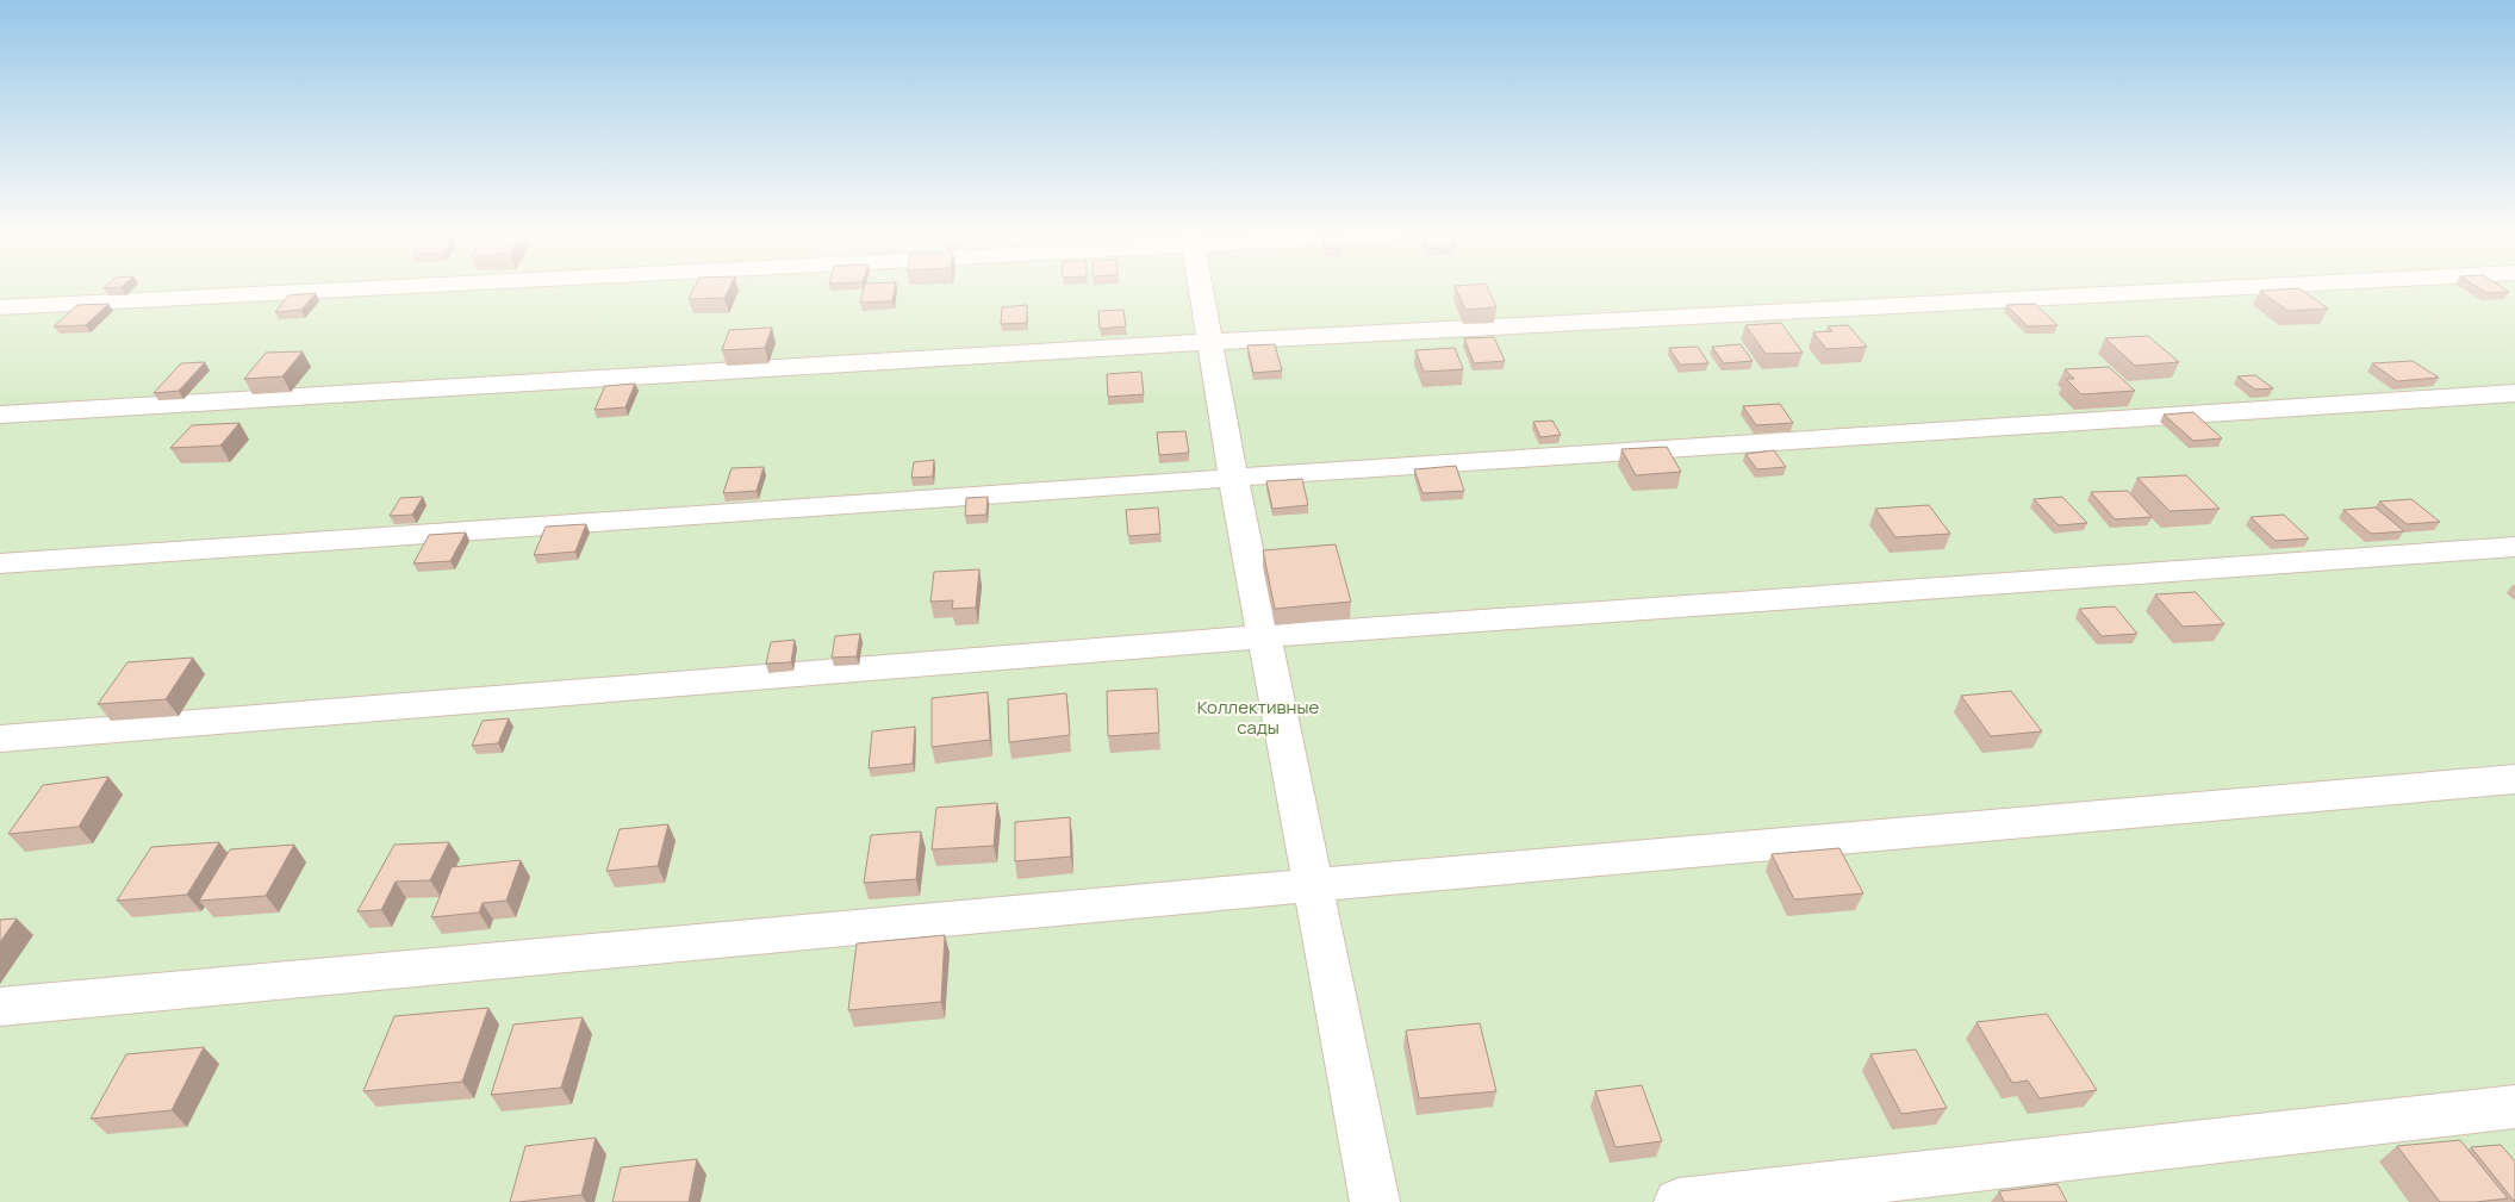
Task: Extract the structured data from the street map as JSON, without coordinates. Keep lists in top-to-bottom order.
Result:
{
  "parks": ["Коллективные сады"]
}
